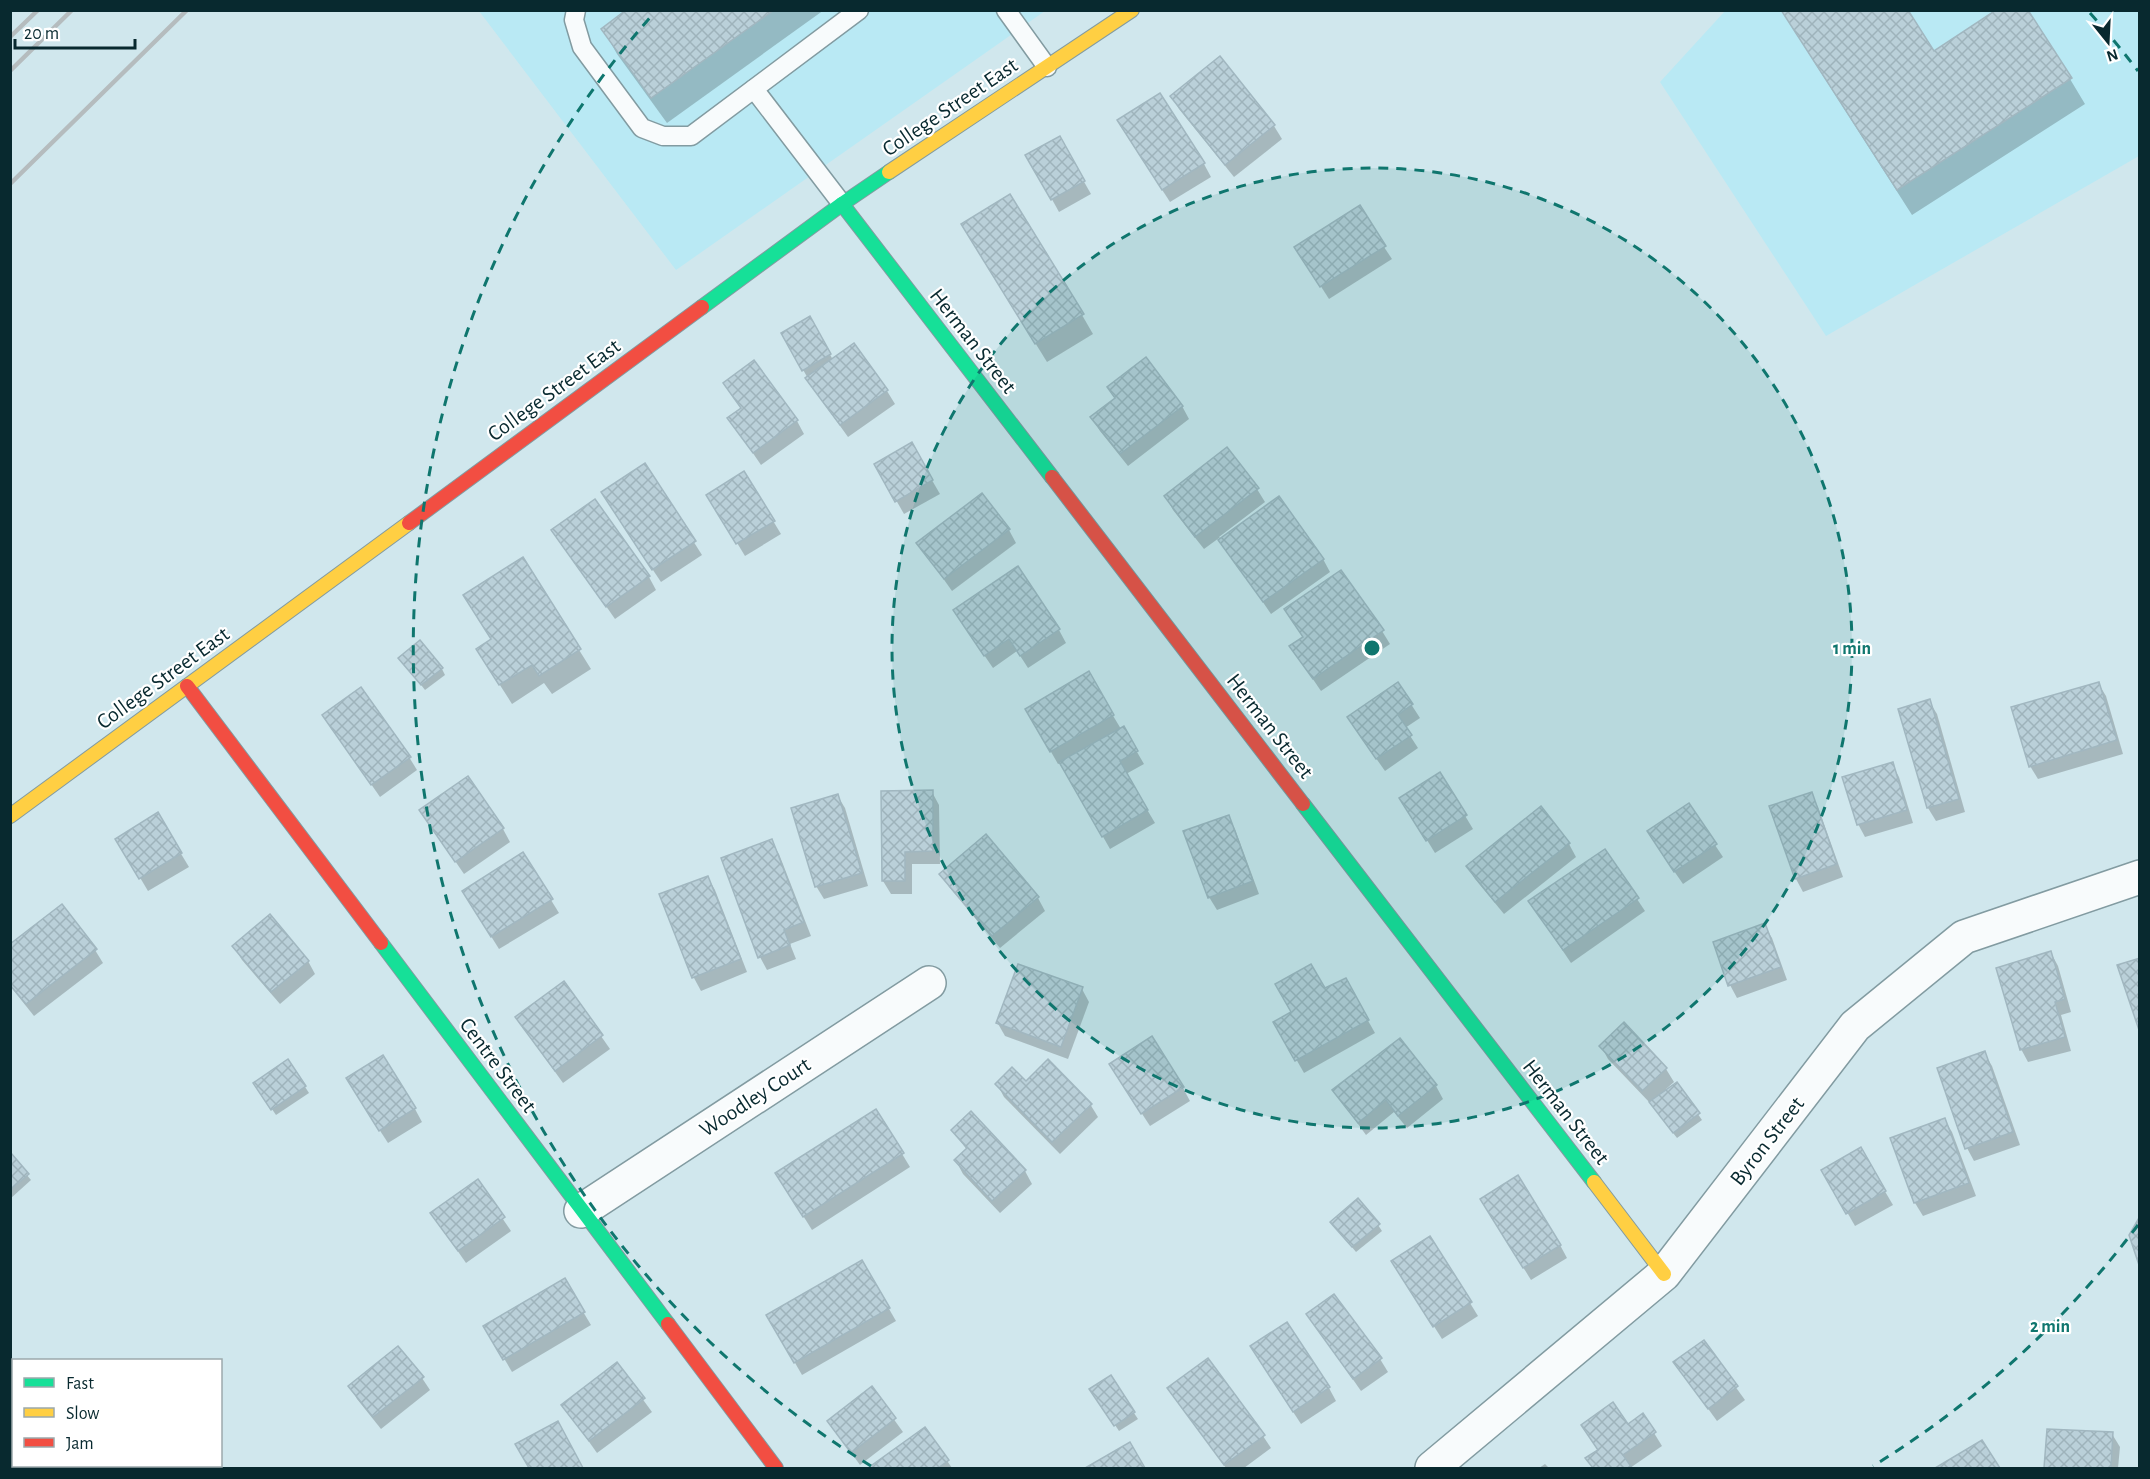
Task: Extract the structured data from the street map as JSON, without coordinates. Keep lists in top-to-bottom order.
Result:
{
  "streets": {
    "street": [
      "College Street East",
      "Herman Street",
      "Centre Street",
      "Woodley Court",
      "Byron Street"
    ]
  },
  "crossings": [
    ["College Street East", "Herman Street"],
    ["College Street East", "Centre Street"],
    ["Herman Street", "Byron Street"],
    ["Centre Street", "Woodley Court"]
  ],
  "legend": ["Fast", "Slow", "Jam"],
  "scale_bar": "20 m",
  "north": "bottom",
  "rings": ["1 min", "2 min"]
}
